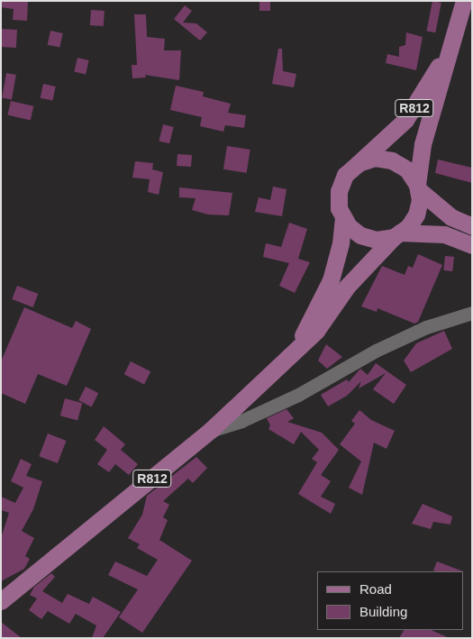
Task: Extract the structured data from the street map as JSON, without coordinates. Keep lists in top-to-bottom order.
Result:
{
  "streets": {
    "main road": ["R812"]
  },
  "legend": ["Road", "Building"]
}
